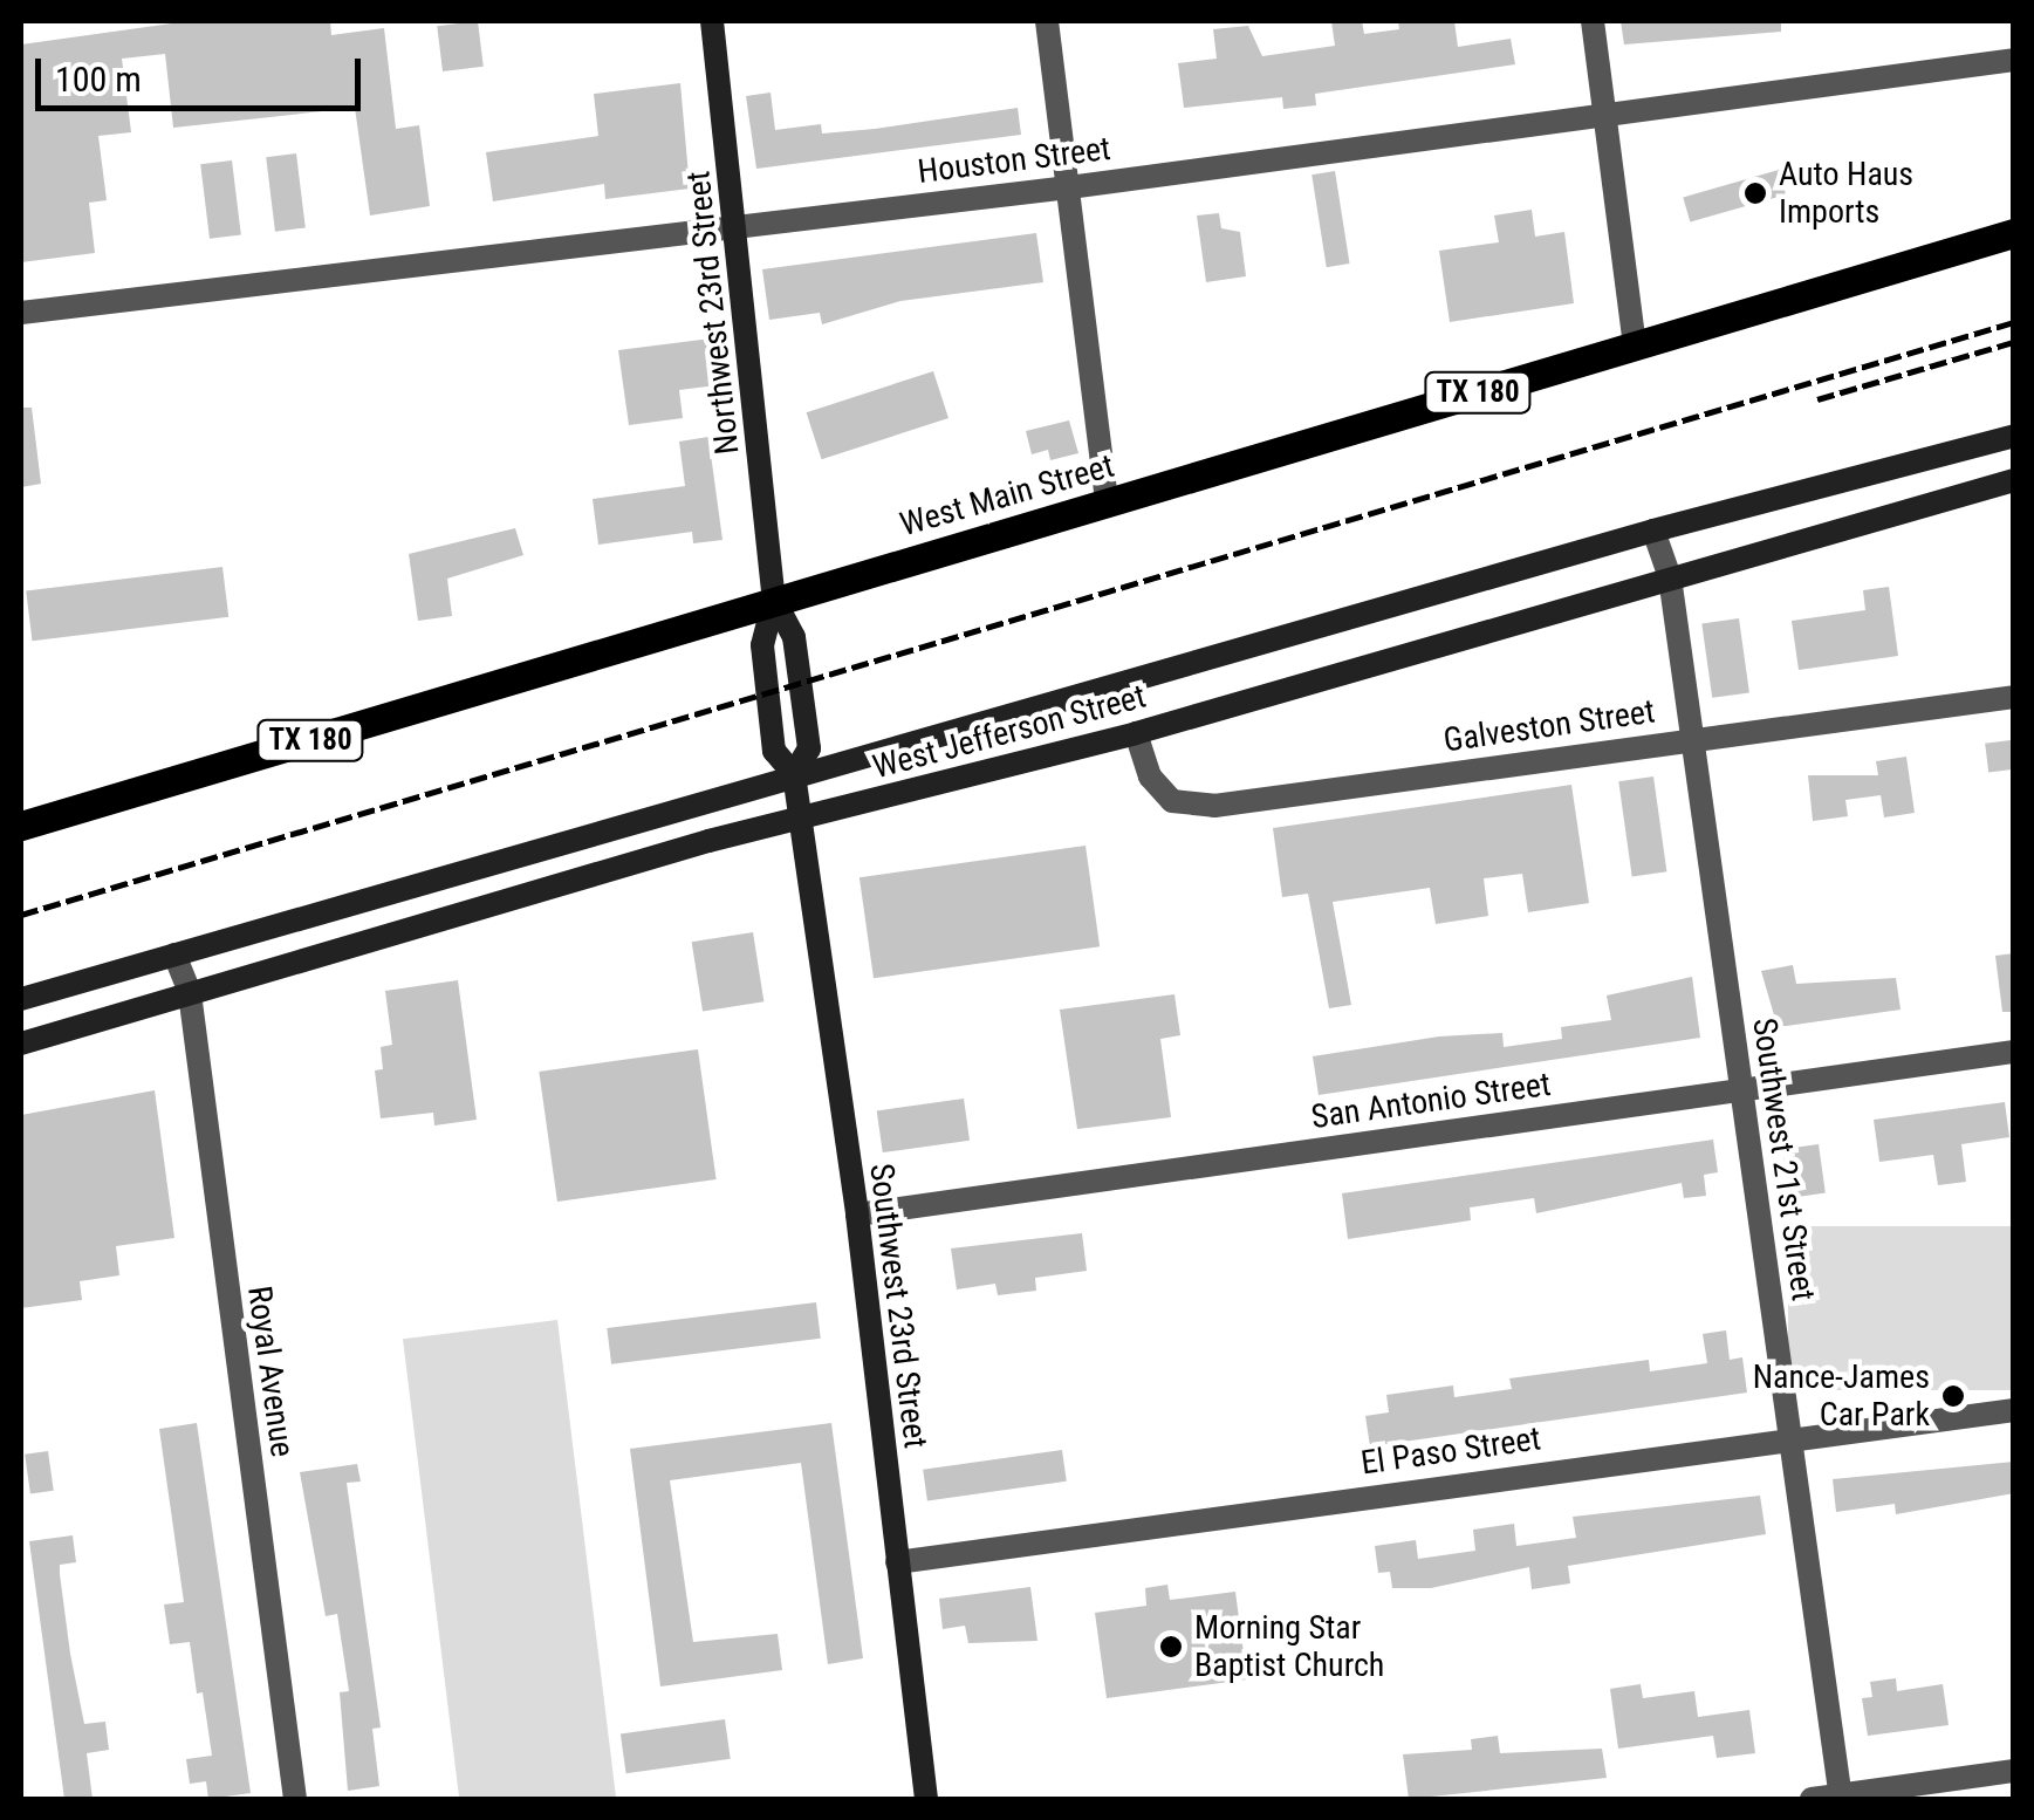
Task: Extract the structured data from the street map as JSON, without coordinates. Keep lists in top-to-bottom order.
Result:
{
  "streets": {
    "main road": [
      "Northwest 23rd Street",
      "TX 180",
      "West Main Street",
      "West Jefferson Street",
      "Southwest 23rd Street"
    ],
    "street": [
      "Houston Street",
      "Galveston Street",
      "San Antonio Street",
      "Southwest 21st Street",
      "Royal Avenue",
      "El Paso Street"
    ]
  },
  "crossings": [
    ["Houston Street", "Northwest 23rd Street"],
    ["Northwest 23rd Street", "West Main Street"],
    ["Northwest 23rd Street", "West Jefferson Street"],
    ["Northwest 23rd Street", "Southwest 23rd Street"],
    ["Galveston Street", "West Jefferson Street"],
    ["Galveston Street", "Southwest 21st Street"],
    ["West Jefferson Street", "Southwest 21st Street"],
    ["West Jefferson Street", "Southwest 23rd Street"],
    ["West Jefferson Street", "Royal Avenue"],
    ["San Antonio Street", "Southwest 21st Street"],
    ["San Antonio Street", "Southwest 23rd Street"],
    ["Southwest 21st Street", "El Paso Street"],
    ["Southwest 23rd Street", "El Paso Street"]
  ],
  "places": ["Auto Haus Imports", "Nance-James Car Park", "Morning Star Baptist Church"],
  "scale_bar": "100 m"
}
